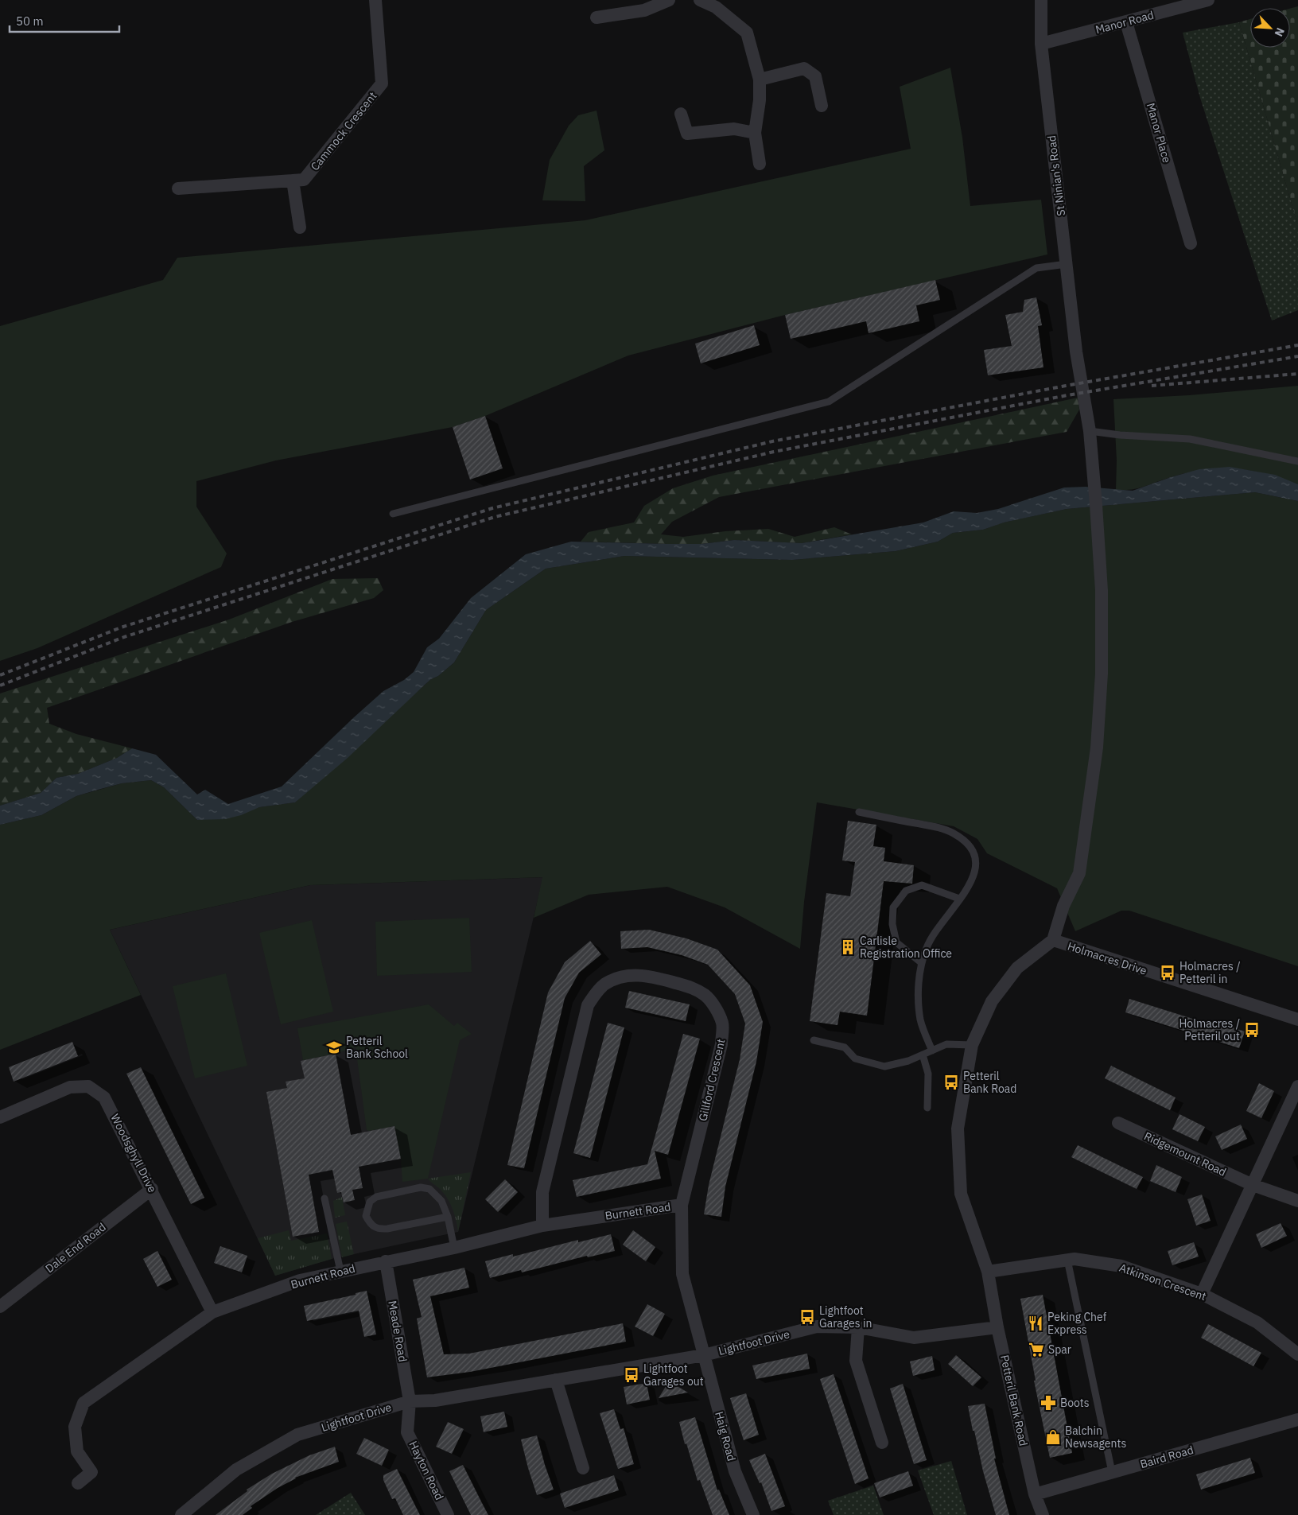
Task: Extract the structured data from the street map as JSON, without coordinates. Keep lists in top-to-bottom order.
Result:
{
  "streets": {
    "street": [
      "Manor Road",
      "Cammock Crescent",
      "Manor Place",
      "St Ninian's Road",
      "Holmacres Drive",
      "Gillford Crescent",
      "Woodsghyll Drive",
      "Ridgemount Road",
      "Burnett Road",
      "Dale End Road",
      "Atkinson Crescent",
      "Meade Road",
      "Lightfoot Drive",
      "Petteril Bank Road",
      "Haig Road",
      "Baird Road",
      "Hayton Road"
    ]
  },
  "crossings": [
    ["Manor Road", "Manor Place"],
    ["Manor Road", "St Ninian's Road"],
    ["St Ninian's Road", "Holmacres Drive"],
    ["St Ninian's Road", "Petteril Bank Road"],
    ["Holmacres Drive", "Petteril Bank Road"],
    ["Gillford Crescent", "Burnett Road"],
    ["Gillford Crescent", "Lightfoot Drive"],
    ["Gillford Crescent", "Haig Road"],
    ["Woodsghyll Drive", "Burnett Road"],
    ["Woodsghyll Drive", "Dale End Road"],
    ["Burnett Road", "Meade Road"],
    ["Atkinson Crescent", "Petteril Bank Road"],
    ["Meade Road", "Lightfoot Drive"],
    ["Meade Road", "Hayton Road"],
    ["Lightfoot Drive", "Petteril Bank Road"],
    ["Lightfoot Drive", "Haig Road"],
    ["Lightfoot Drive", "Hayton Road"],
    ["Petteril Bank Road", "Baird Road"]
  ],
  "places": {
    "building": ["Carlisle Registration Office"],
    "bus stop": [
      "Holmacres / Petteril in",
      "Holmacres / Petteril out",
      "Petteril Bank Road",
      "Lightfoot Garages in",
      "Lightfoot Garages out"
    ],
    "school or university": ["Petteril Bank School"],
    "restaurant": ["Peking Chef Express"],
    "supermarket": ["Spar"],
    "pharmacy": ["Boots"],
    "shop": ["Balchin Newsagents"]
  },
  "scale_bar": "50 m",
  "north": "bottom right"
}
